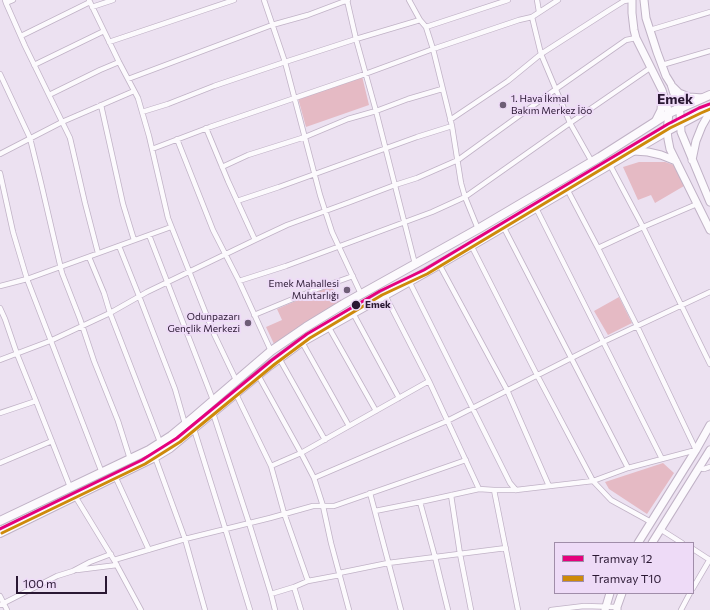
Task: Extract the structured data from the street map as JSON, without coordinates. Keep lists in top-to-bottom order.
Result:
{
  "districts": ["Emek"],
  "places": [
    "1. Hava İkmal Bakım Merkez İöo",
    "Emek Mahallesi Muhtarlığı",
    "Emek",
    "Odunpazarı Gençlik Merkezi"
  ],
  "lines": ["tram line 12", "tram line T10"],
  "legend": ["Tramvay 12", "Tramvay T10"],
  "scale_bar": "100 m"
}
